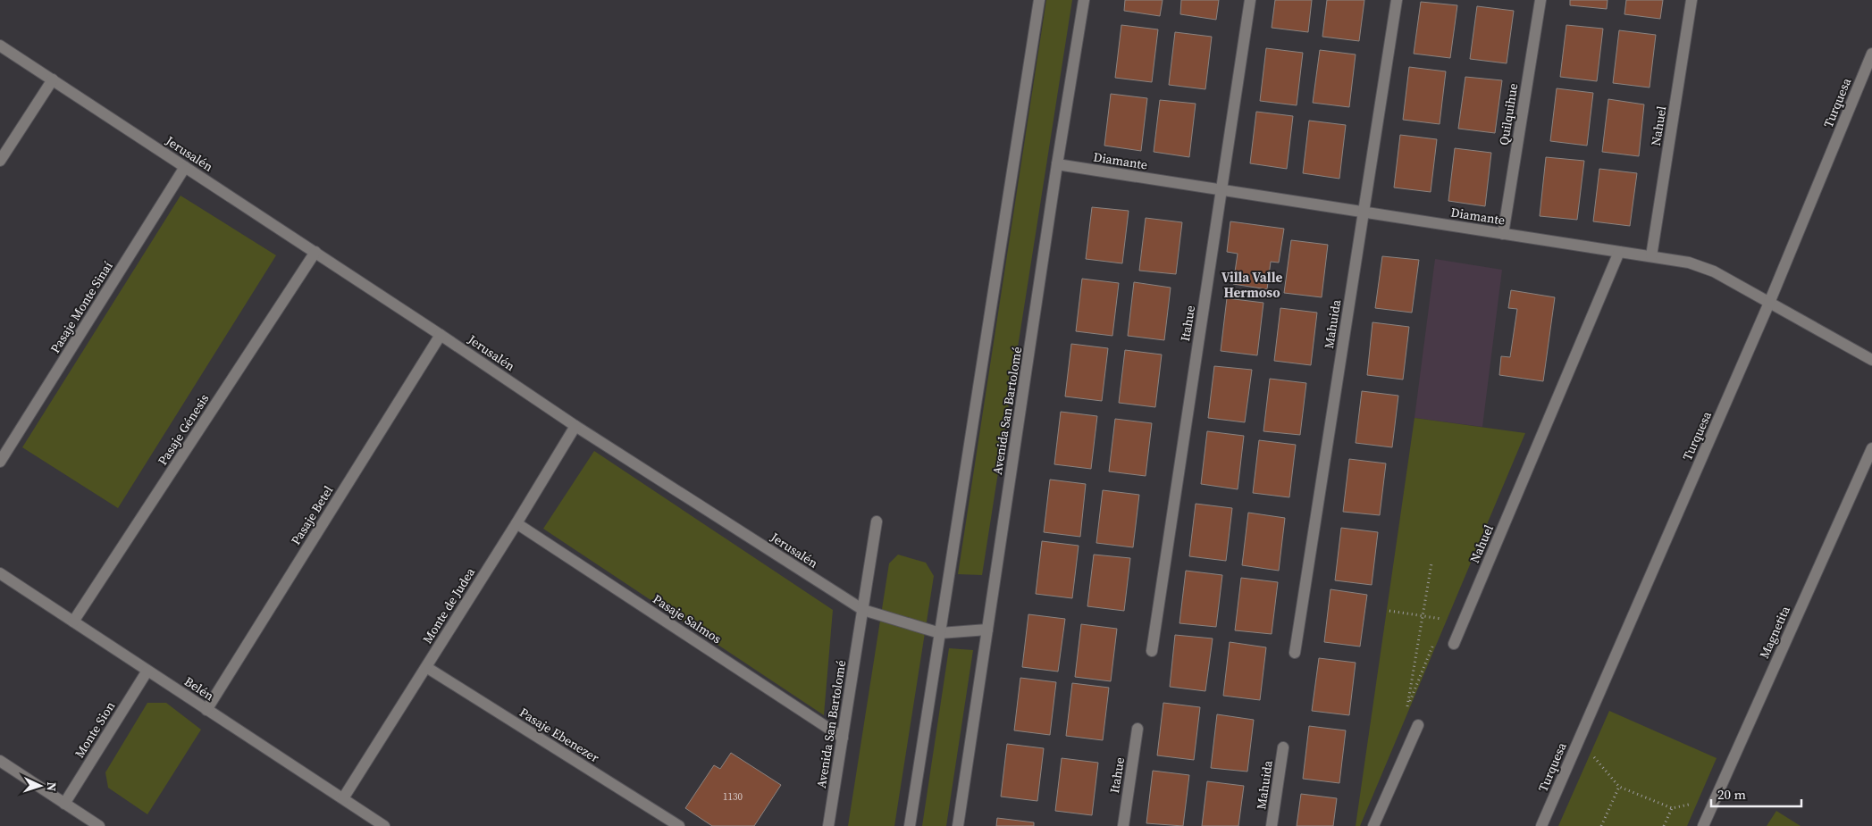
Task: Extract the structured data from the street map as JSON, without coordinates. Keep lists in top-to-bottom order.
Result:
{
  "streets": {
    "street": [
      "Turquesa",
      "Quilquihue",
      "Nahuel",
      "Jerusalén",
      "Diamante",
      "Pasaje Monte Sinaí",
      "Itahue",
      "Mahuida",
      "Avenida San Bartolomé",
      "Pasaje Génesis",
      "Pasaje Betel",
      "Monte de Judea",
      "Pasaje Salmos",
      "Magnetita",
      "Belén",
      "Monte Sion",
      "Pasaje Ebenezer"
    ]
  },
  "crossings": [
    ["Turquesa", "Diamante"],
    ["Quilquihue", "Diamante"],
    ["Nahuel", "Diamante"],
    ["Jerusalén", "Pasaje Monte Sinaí"],
    ["Jerusalén", "Avenida San Bartolomé"],
    ["Jerusalén", "Pasaje Génesis"],
    ["Jerusalén", "Pasaje Betel"],
    ["Jerusalén", "Monte de Judea"],
    ["Diamante", "Itahue"],
    ["Diamante", "Mahuida"],
    ["Diamante", "Avenida San Bartolomé"],
    ["Avenida San Bartolomé", "Pasaje Salmos"],
    ["Pasaje Génesis", "Belén"],
    ["Pasaje Betel", "Belén"],
    ["Monte de Judea", "Pasaje Salmos"],
    ["Monte de Judea", "Belén"],
    ["Monte de Judea", "Pasaje Ebenezer"],
    ["Belén", "Monte Sion"]
  ],
  "districts": ["Villa Valle Hermoso"],
  "house_numbers": ["1130"],
  "scale_bar": "20 m",
  "north": "right"
}
